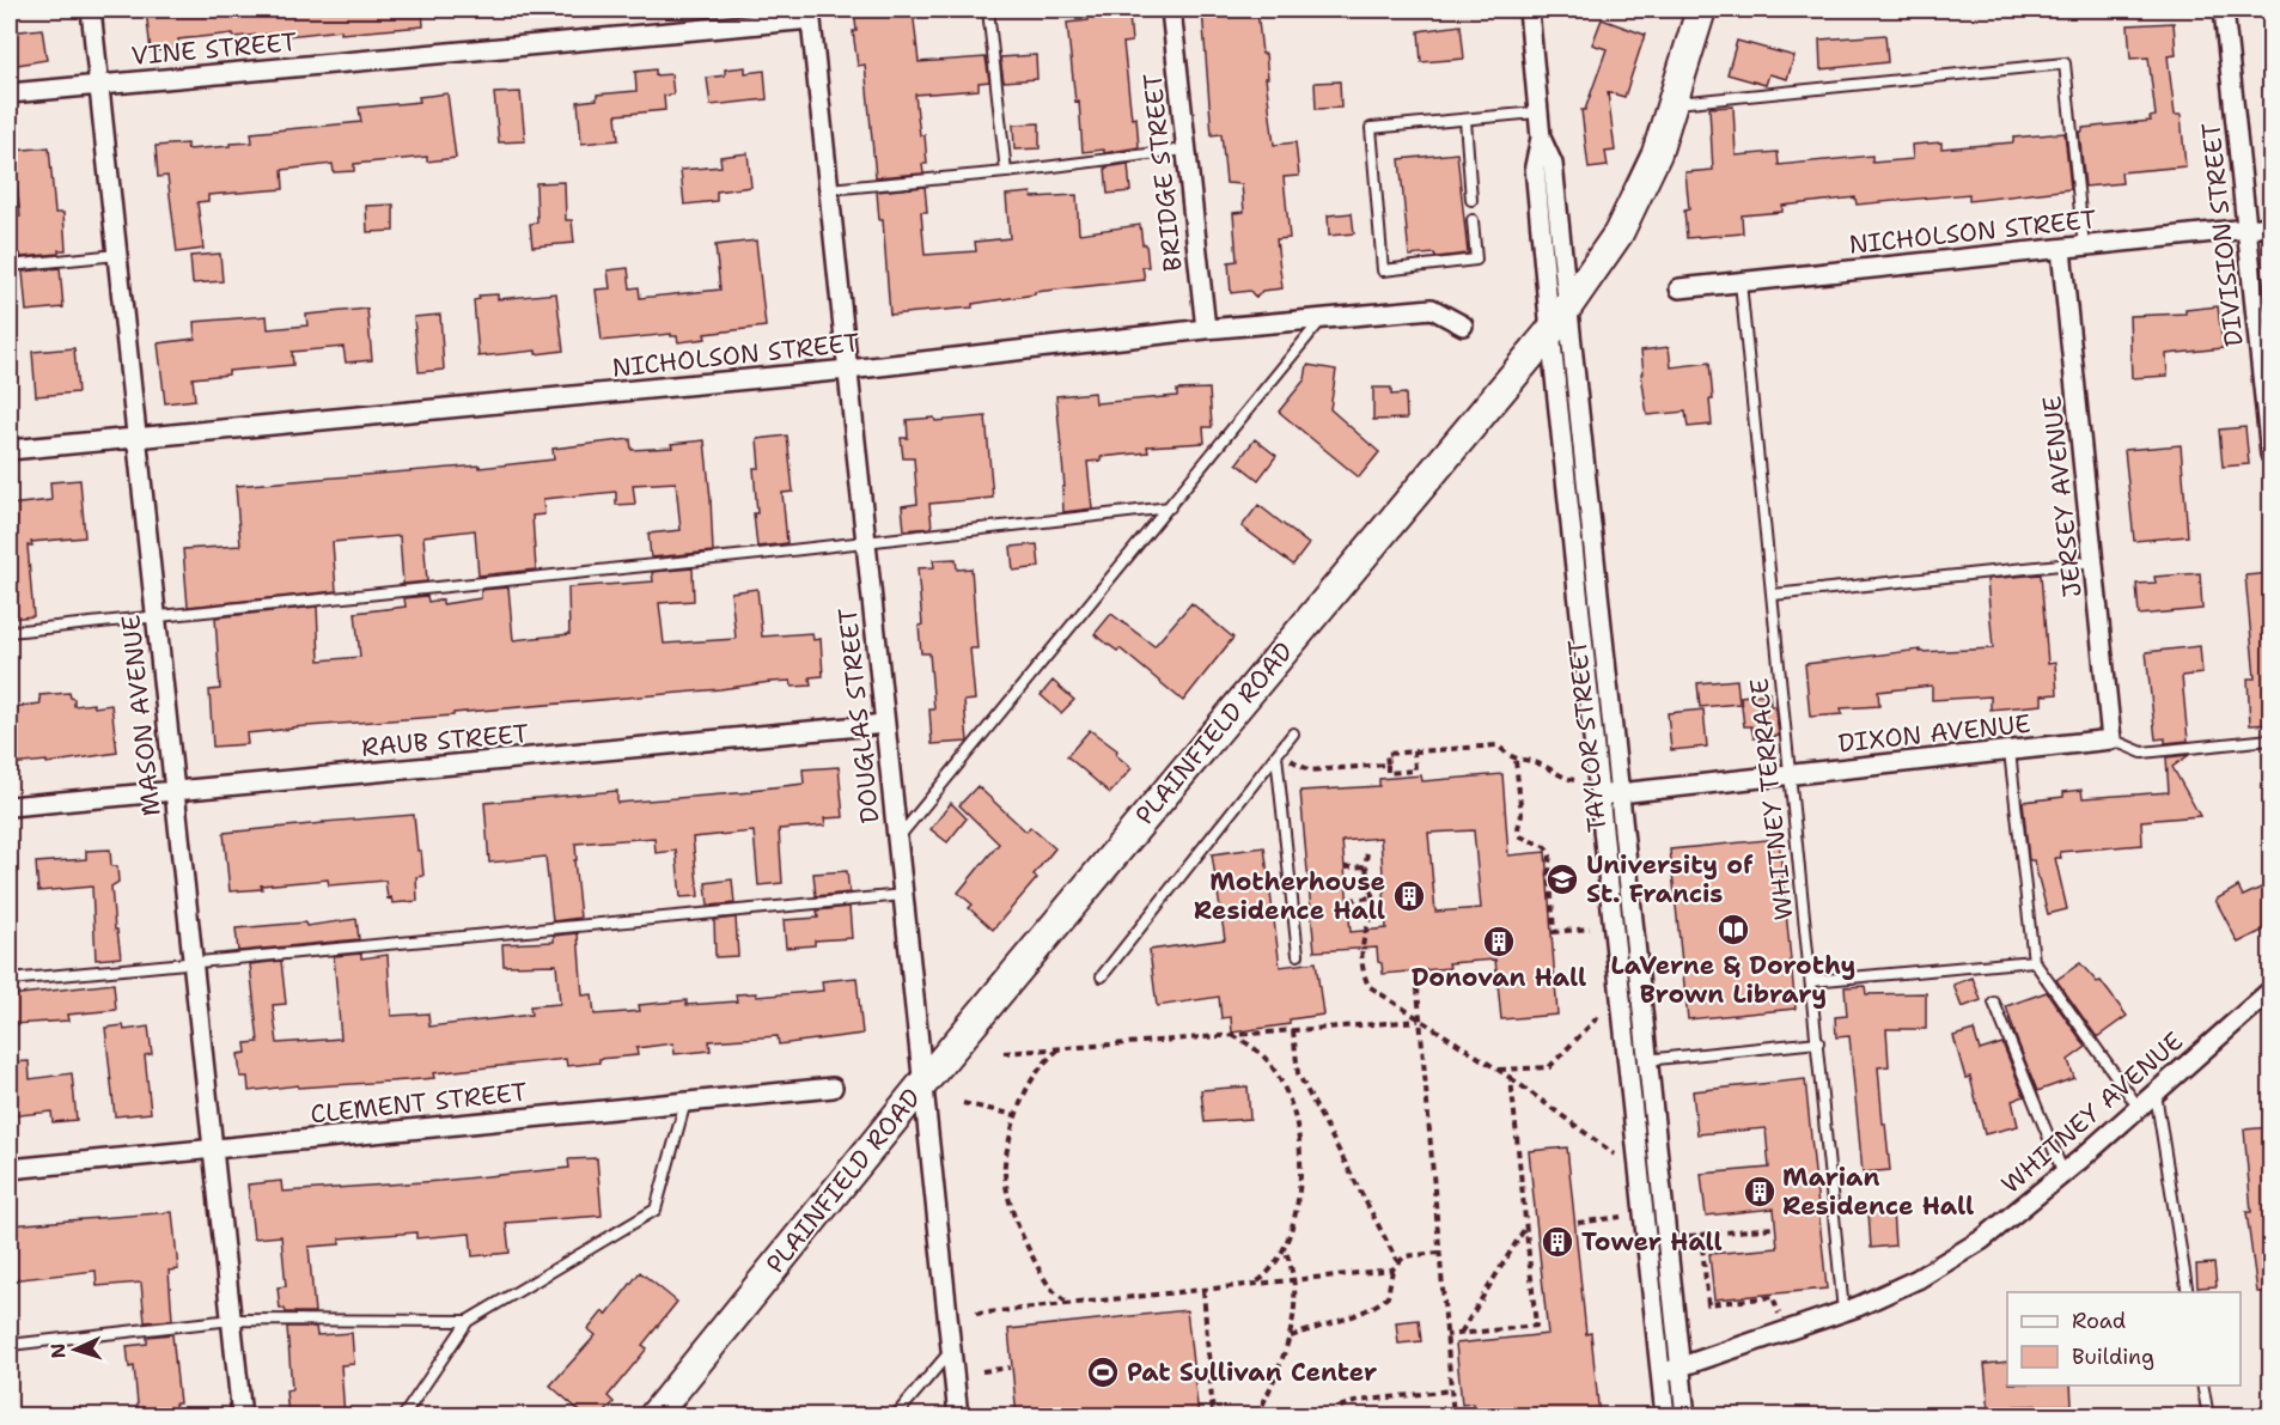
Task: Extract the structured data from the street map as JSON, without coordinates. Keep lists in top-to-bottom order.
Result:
{
  "streets": {
    "main road": ["PLAINFIELD ROAD"],
    "street": [
      "VINE STREET",
      "BRIDGE STREET",
      "NICHOLSON STREET",
      "DIVISION STREET",
      "JERSEY AVENUE",
      "MASON AVENUE",
      "DOUGLAS STREET",
      "DIXON AVENUE",
      "TAYLOR STREET",
      "RAUB STREET",
      "CLEMENT STREET",
      "WHITNEY AVENUE"
    ],
    "lane": ["WHITNEY TERRACE"]
  },
  "crossings": [
    ["VINE STREET", "MASON AVENUE"],
    ["VINE STREET", "DOUGLAS STREET"],
    ["BRIDGE STREET", "NICHOLSON STREET"],
    ["NICHOLSON STREET", "DIVISION STREET"],
    ["NICHOLSON STREET", "JERSEY AVENUE"],
    ["NICHOLSON STREET", "MASON AVENUE"],
    ["NICHOLSON STREET", "DOUGLAS STREET"],
    ["NICHOLSON STREET", "WHITNEY TERRACE"],
    ["JERSEY AVENUE", "DIXON AVENUE"],
    ["MASON AVENUE", "RAUB STREET"],
    ["MASON AVENUE", "CLEMENT STREET"],
    ["DOUGLAS STREET", "PLAINFIELD ROAD"],
    ["DOUGLAS STREET", "RAUB STREET"],
    ["PLAINFIELD ROAD", "TAYLOR STREET"],
    ["DIXON AVENUE", "TAYLOR STREET"],
    ["DIXON AVENUE", "WHITNEY TERRACE"],
    ["TAYLOR STREET", "WHITNEY AVENUE"],
    ["WHITNEY TERRACE", "WHITNEY AVENUE"]
  ],
  "places": {
    "school or university": ["University of St. Francis"],
    "building": [
      "Motherhouse Residence Hall",
      "Donovan Hall",
      "Marian Residence Hall",
      "Tower Hall"
    ],
    "library": ["LaVerne & Dorothy Brown Library"],
    "sports": ["Pat Sullivan Center"]
  },
  "legend": ["Road", "Building"],
  "north": "left"
}
